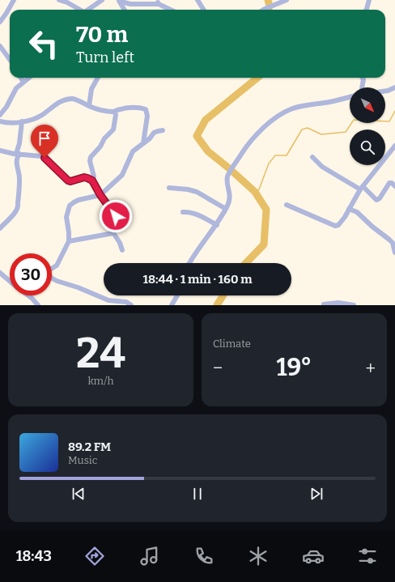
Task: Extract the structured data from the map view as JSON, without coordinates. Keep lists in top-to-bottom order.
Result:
{
  "north": "bottom right",
  "page": {
    "turn": ["70 m", "Turn left"],
    "limit": "30",
    "trip": "18:44 · 1 min · 160 m",
    "tile": [
      ["24", "km/h"],
      "Climate"
    ],
    "heat": ["−", "19°", "+"],
    "song": ["89.2 FM", "Music"],
    "tabs": "18:43"
  }
}
